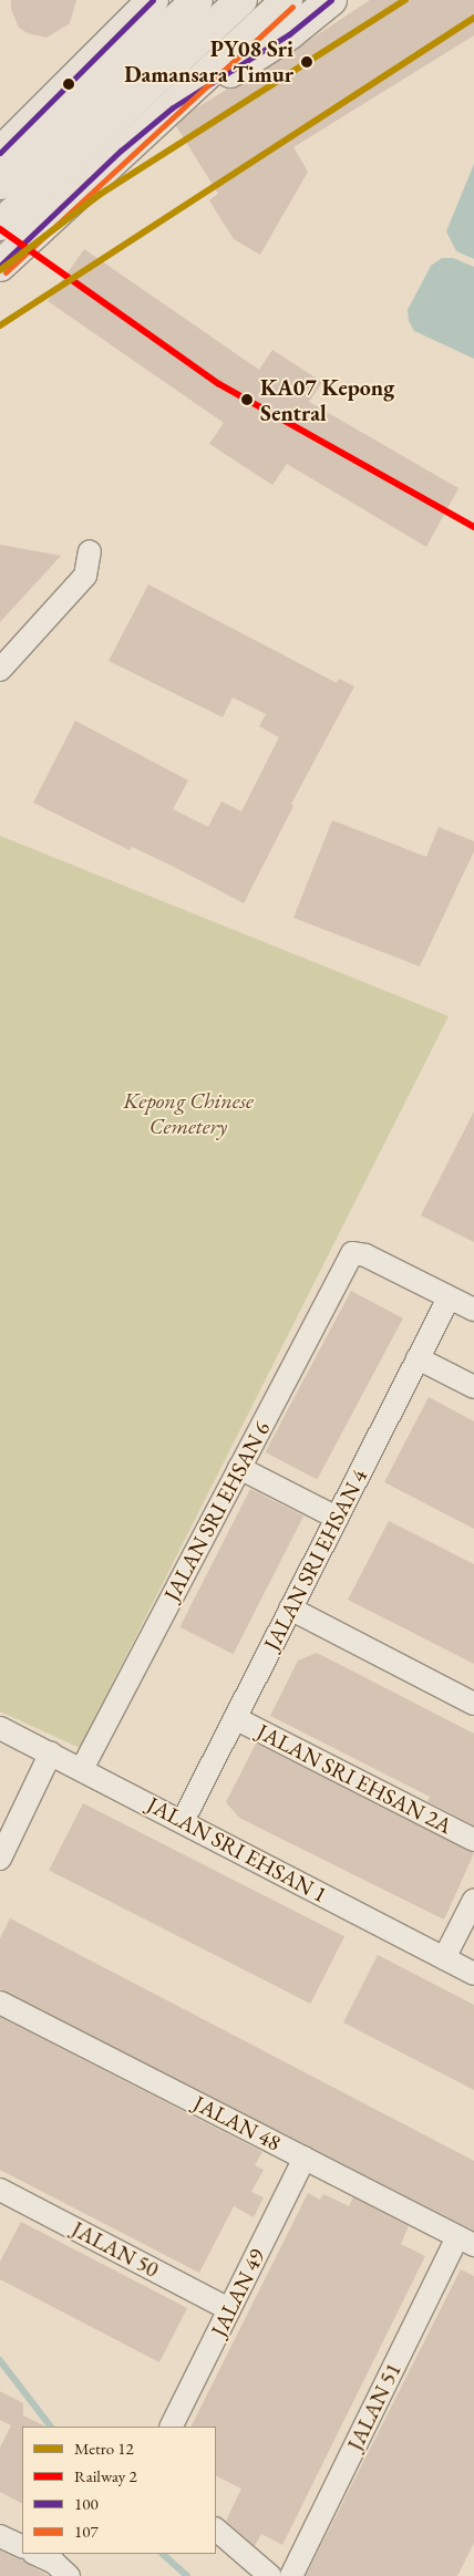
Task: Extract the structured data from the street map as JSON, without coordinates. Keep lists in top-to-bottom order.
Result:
{
  "streets": {
    "street": [
      "JALAN SRI EHSAN 6",
      "JALAN SRI EHSAN 4",
      "JALAN SRI EHSAN 2A",
      "JALAN SRI EHSAN 1",
      "JALAN 48",
      "JALAN 50",
      "JALAN 49",
      "JALAN 51"
    ]
  },
  "crossings": [
    ["JALAN SRI EHSAN 6", "JALAN SRI EHSAN 4"],
    ["JALAN SRI EHSAN 6", "JALAN SRI EHSAN 1"],
    ["JALAN SRI EHSAN 4", "JALAN SRI EHSAN 2A"],
    ["JALAN SRI EHSAN 4", "JALAN SRI EHSAN 1"],
    ["JALAN 48", "JALAN 49"],
    ["JALAN 48", "JALAN 51"],
    ["JALAN 50", "JALAN 49"]
  ],
  "parks": ["Kepong Chinese Cemetery"],
  "places": ["PY08 Sri Damansara Timur", "KA07 Kepong Sentral"],
  "lines": [
    "metro line 12",
    "transit line 100",
    "transit line 107",
    "rail line 2"
  ],
  "legend": [
    "Metro 12",
    "Railway 2",
    "100",
    "107"
  ]
}
